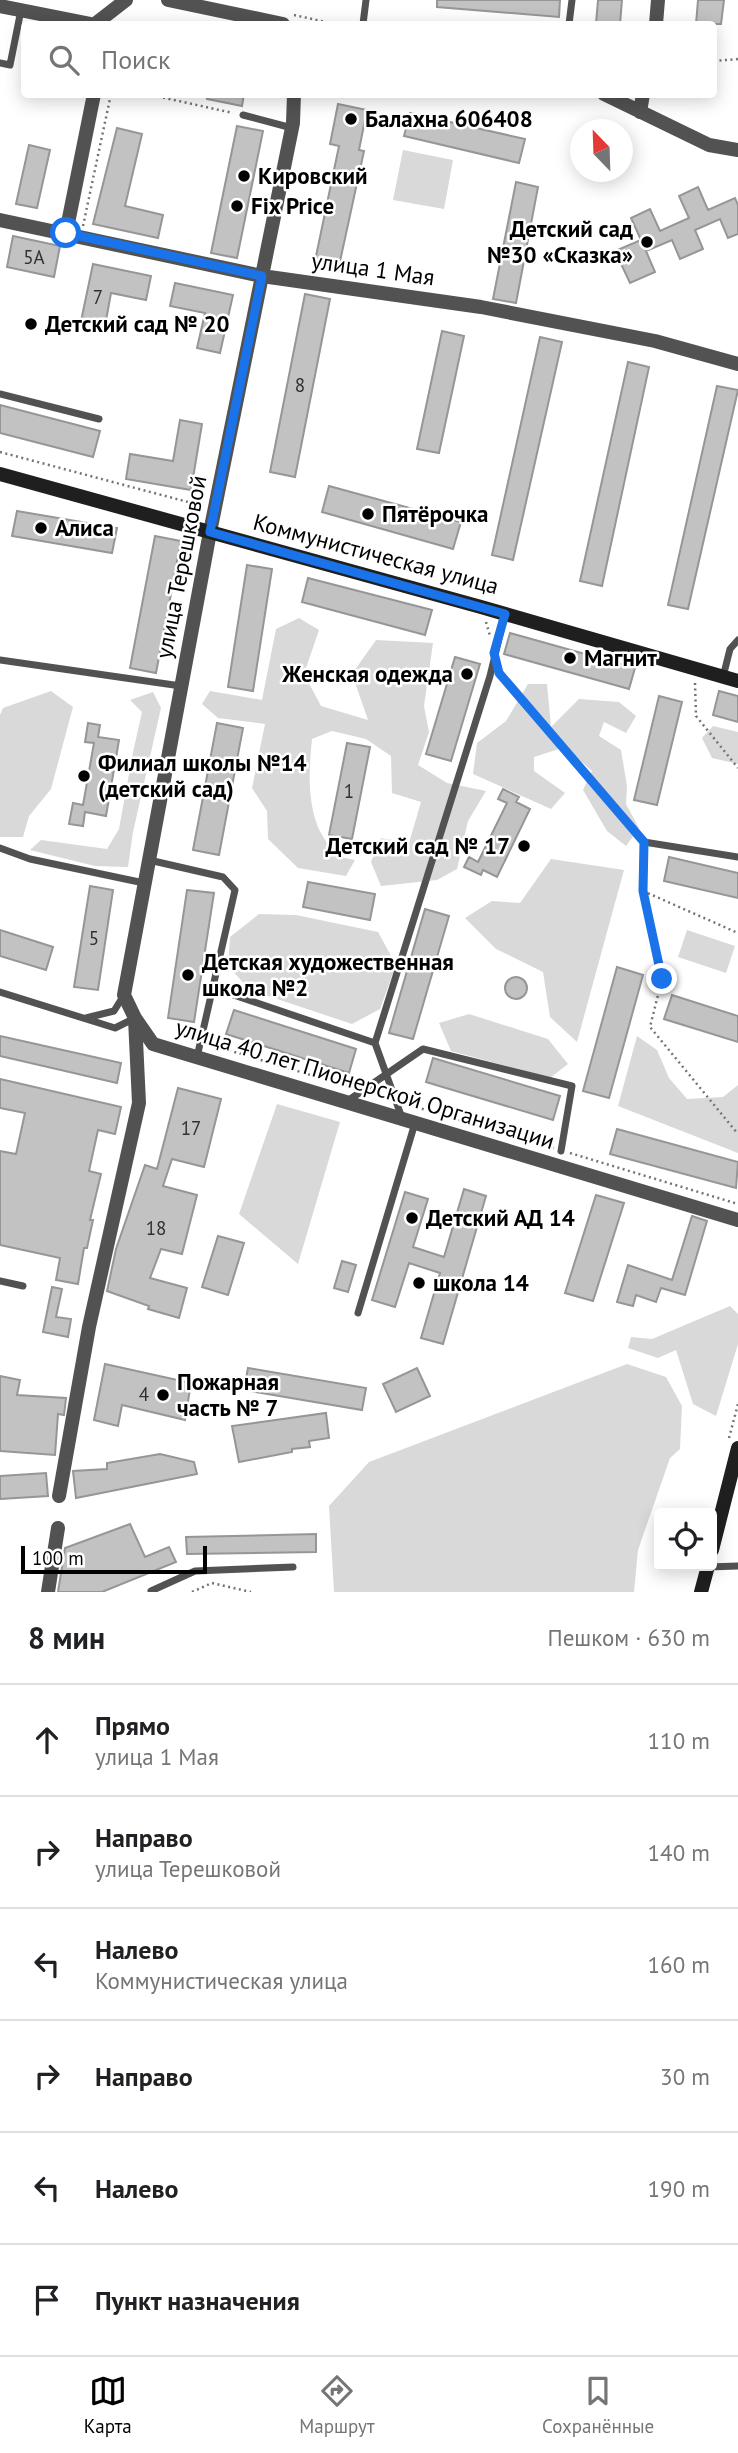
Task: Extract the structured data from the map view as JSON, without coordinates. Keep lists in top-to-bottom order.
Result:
{
  "streets": {
    "street": [
      "улица 1 Мая",
      "Коммунистическая улица",
      "улица Терешковой",
      "улица 40 лет Пионерской Организации"
    ]
  },
  "crossings": [
    ["улица 1 Мая", "улица Терешковой"],
    ["Коммунистическая улица", "улица Терешковой"]
  ],
  "places": [
    "Балахна 606408",
    "Кировский",
    "Fix Price",
    "Детский сад №30 «Сказка»",
    "Детский сад № 20",
    "Пятёрочка",
    "Алиса",
    "Магнит",
    "Женская одежда",
    "Филиал школы №14 (детский сад)",
    "Детский сад № 17",
    "Детская художественная школа №2",
    "Детский АД 14",
    "школа 14",
    "Пожарная часть № 7"
  ],
  "house_numbers": [
    "5А",
    "7",
    "8",
    "1",
    "5",
    "17",
    "18",
    "4"
  ],
  "scale_bar": "100 m",
  "north": "top left",
  "page": {
    "search": "Поиск",
    "scale": "100 m",
    "heading": ["8 мин", "Пешком · 630 m"],
    "list": [
      ["Прямо", "улица 1 Мая", "110 m"],
      ["Направо", "улица Терешковой", "140 m"],
      ["Налево", "Коммунистическая улица", "160 m"],
      ["Направо", "30 m"],
      ["Налево", "190 m"],
      "Пункт назначения"
    ],
    "nav": ["Карта", "Маршрут", "Сохранённые"]
  }
}
